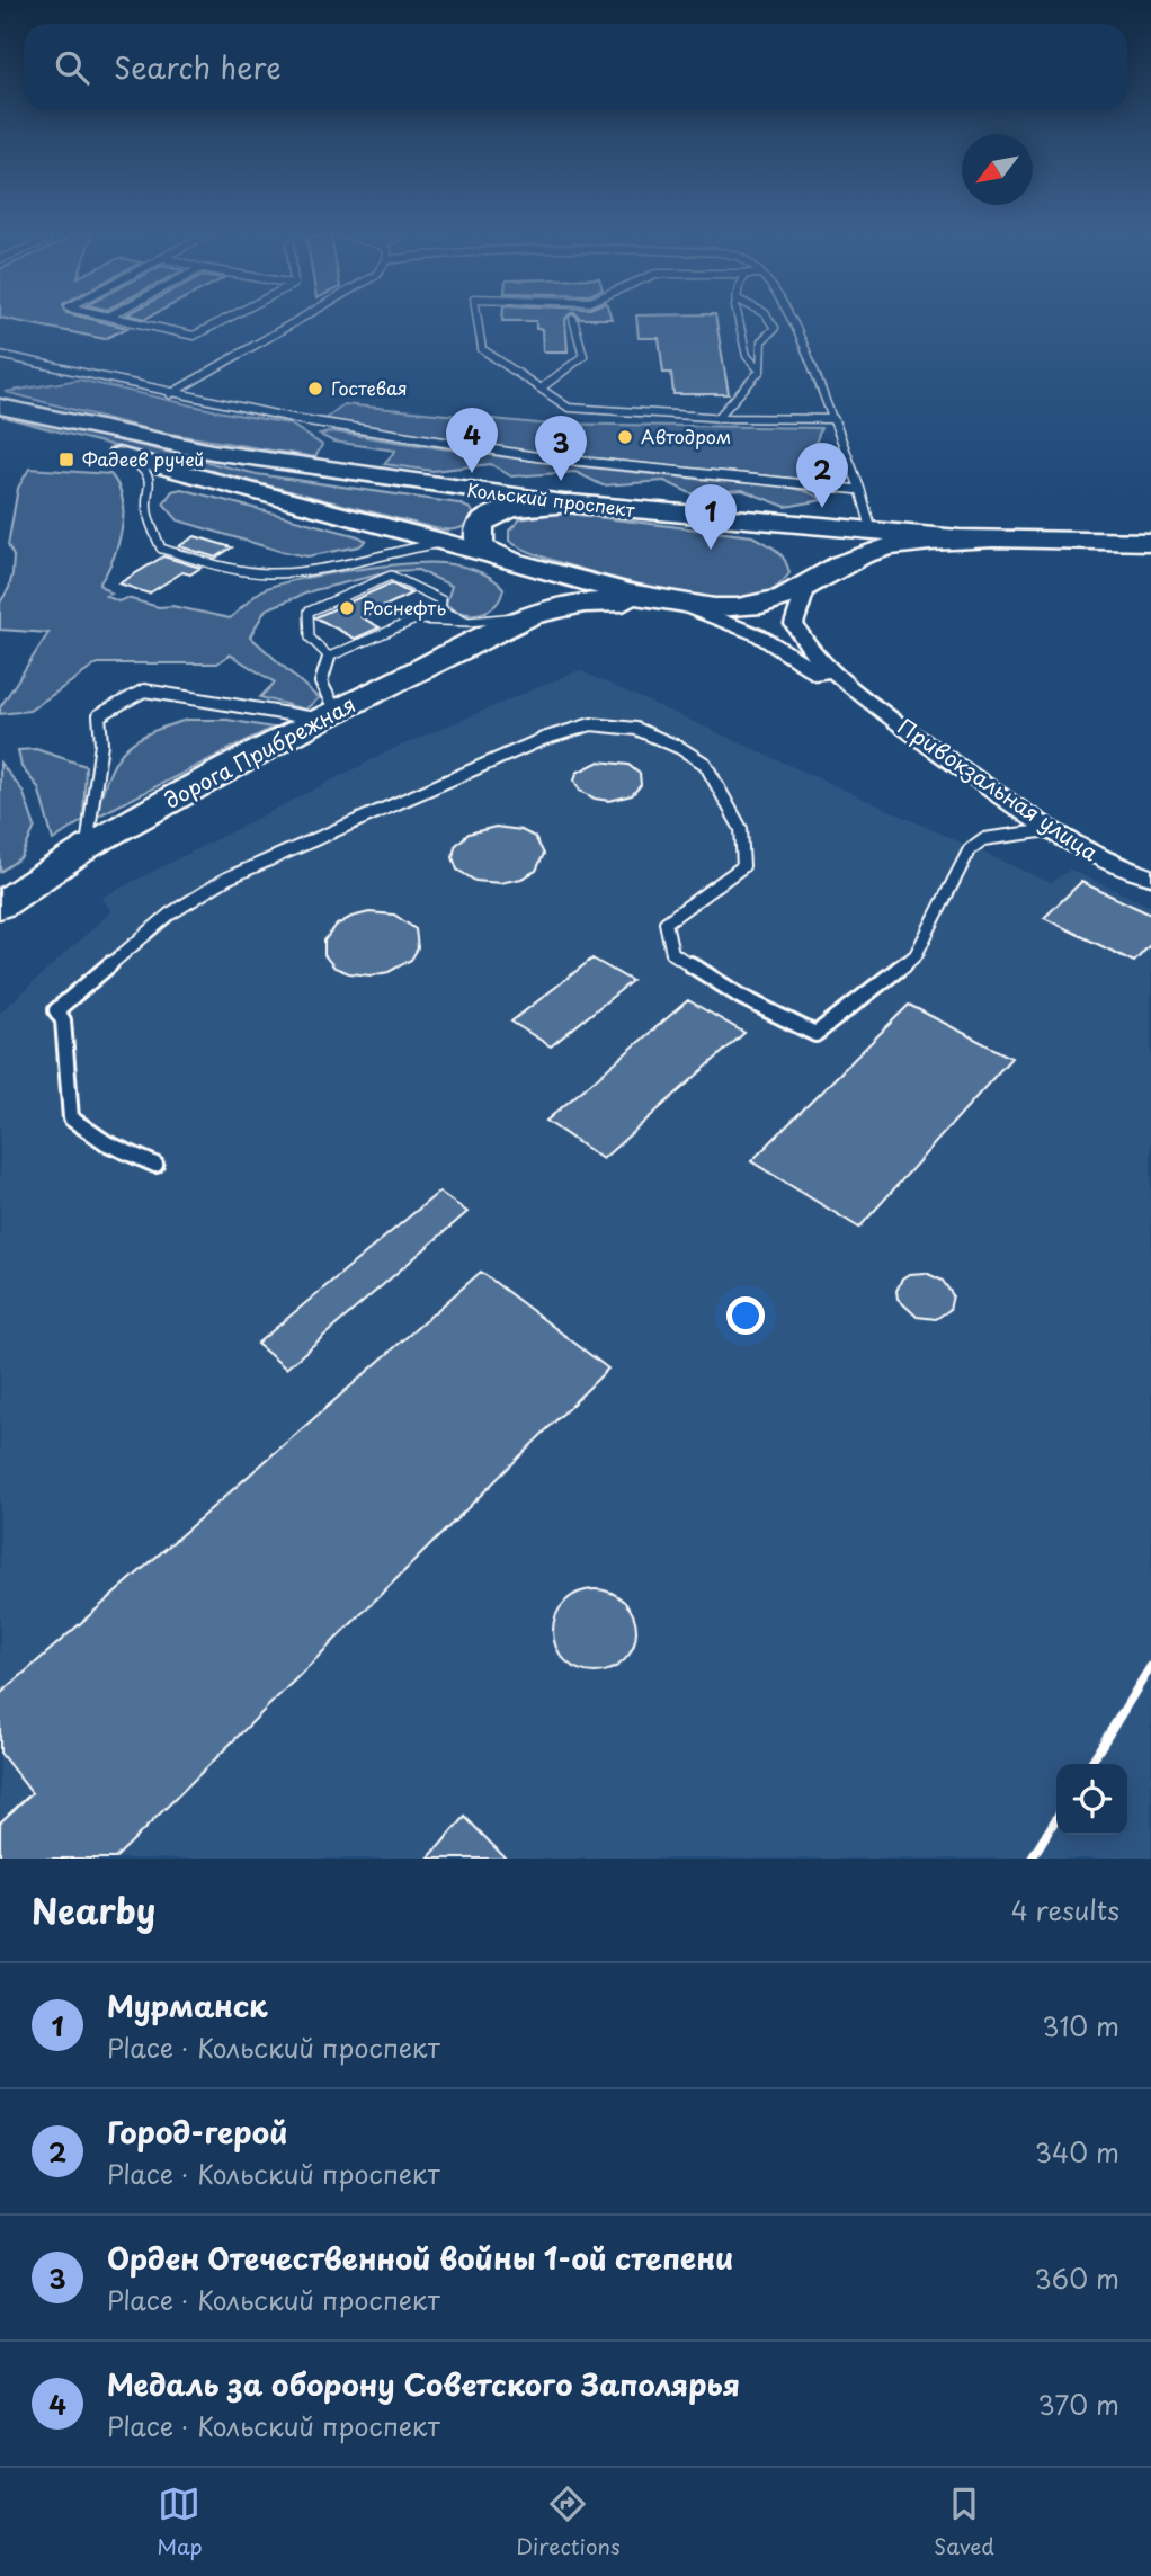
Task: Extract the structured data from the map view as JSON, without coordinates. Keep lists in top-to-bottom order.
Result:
{
  "streets": {
    "highway": ["Кольский проспект", "дорога Прибрежная"],
    "street": ["Привокзальная улица"]
  },
  "places": {
    "other": ["Гостевая", "Автодром", "Роснефть"],
    "transit": ["Фадеев ручей"]
  },
  "north": "bottom left",
  "page": {
    "search": "Search here",
    "pins": [
      "4",
      "3",
      "2",
      "1"
    ],
    "heading": ["Nearby", "4 results"],
    "list": [
      {
        "mark": "1",
        "name": "Мурманск",
        "note": "Place · Кольский проспект",
        "value": "310 m"
      },
      {
        "mark": "2",
        "name": "Город-герой",
        "note": "Place · Кольский проспект",
        "value": "340 m"
      },
      {
        "mark": "3",
        "name": "Орден Отечественной войны 1-ой степени",
        "note": "Place · Кольский проспект",
        "value": "360 m"
      },
      {
        "mark": "4",
        "name": "Медаль за оборону Советского Заполярья",
        "note": "Place · Кольский проспект",
        "value": "370 m"
      }
    ],
    "nav": ["Map", "Directions", "Saved"]
  }
}
